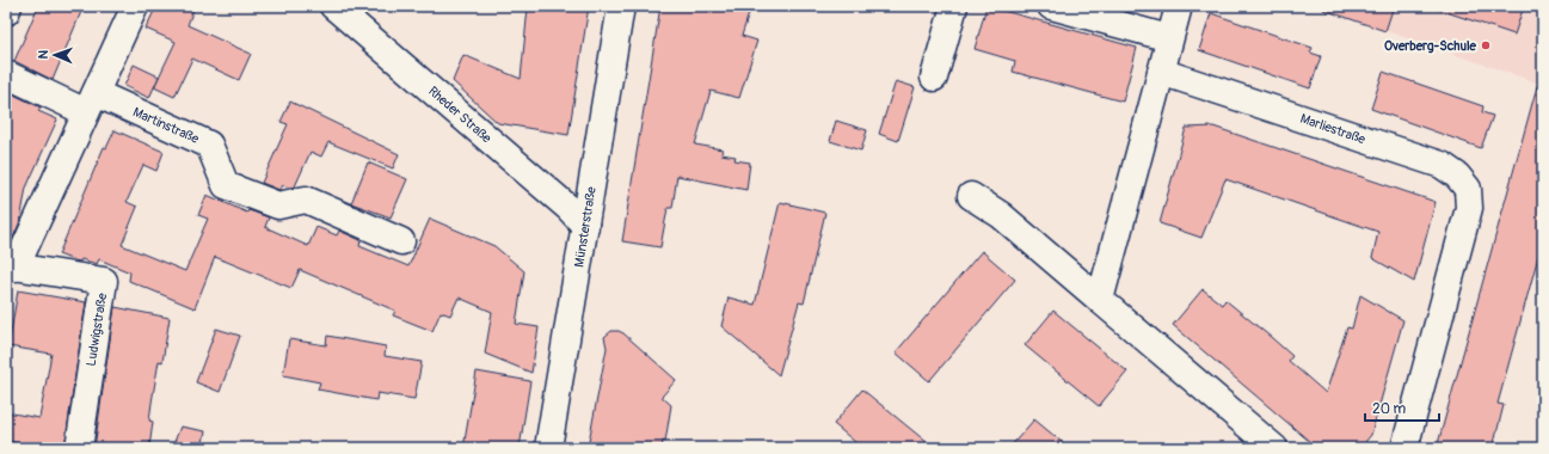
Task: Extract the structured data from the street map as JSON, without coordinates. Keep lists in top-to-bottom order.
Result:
{
  "streets": {
    "street": [
      "Rheder Straße",
      "Martinstraße",
      "Marliestraße",
      "Münsterstraße",
      "Ludwigstraße"
    ]
  },
  "crossings": [
    ["Rheder Straße", "Münsterstraße"]
  ],
  "places": ["Overberg-Schule"],
  "scale_bar": "20 m",
  "north": "left"
}
